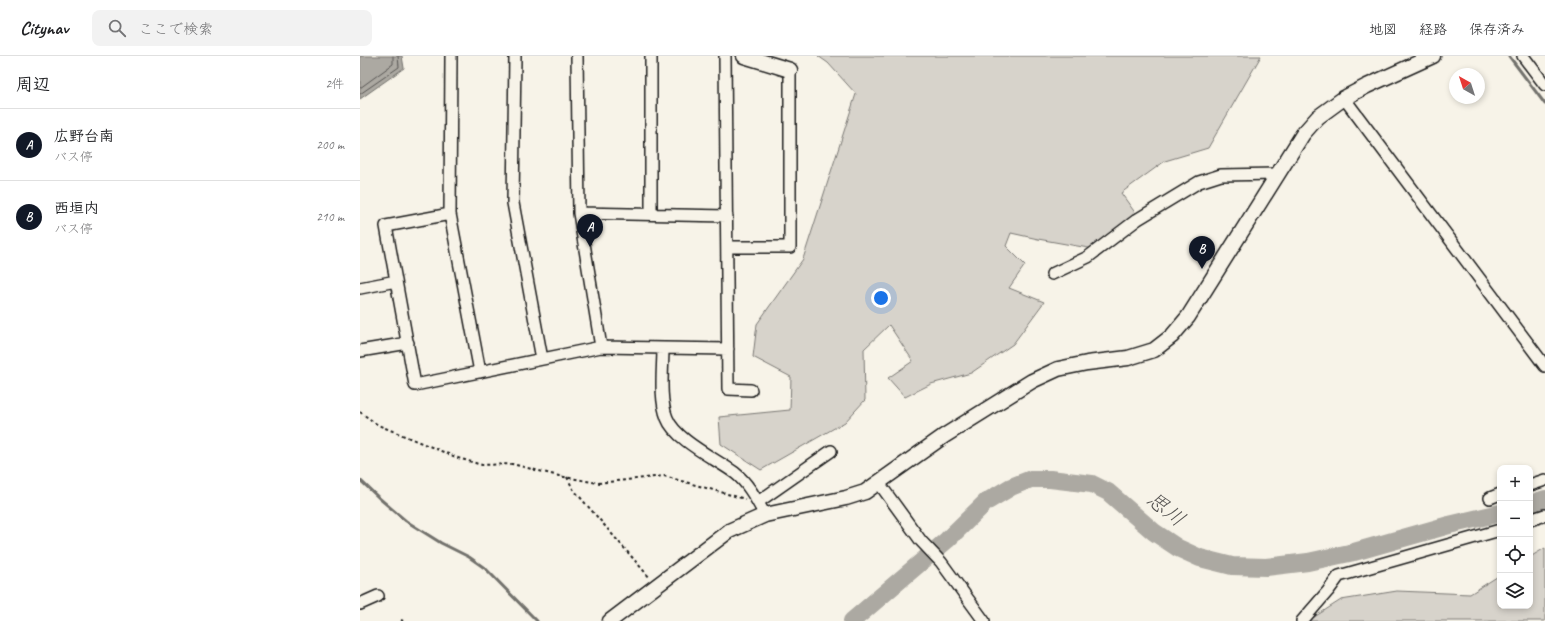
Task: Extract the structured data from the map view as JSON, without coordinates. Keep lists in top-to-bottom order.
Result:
{
  "water": ["思川"],
  "north": "top left",
  "page": {
    "header": "Citynav",
    "search": "ここで検索",
    "nav": ["地図", "経路", "保存済み"],
    "heading": ["周辺", "2件"],
    "list": [
      {
        "mark": "A",
        "name": "広野台南",
        "note": "バス停",
        "value": "200 m"
      },
      {
        "mark": "B",
        "name": "西垣内",
        "note": "バス停",
        "value": "210 m"
      }
    ],
    "pins": ["A", "B"],
    "map_buttons": ["+", "−"]
  }
}
